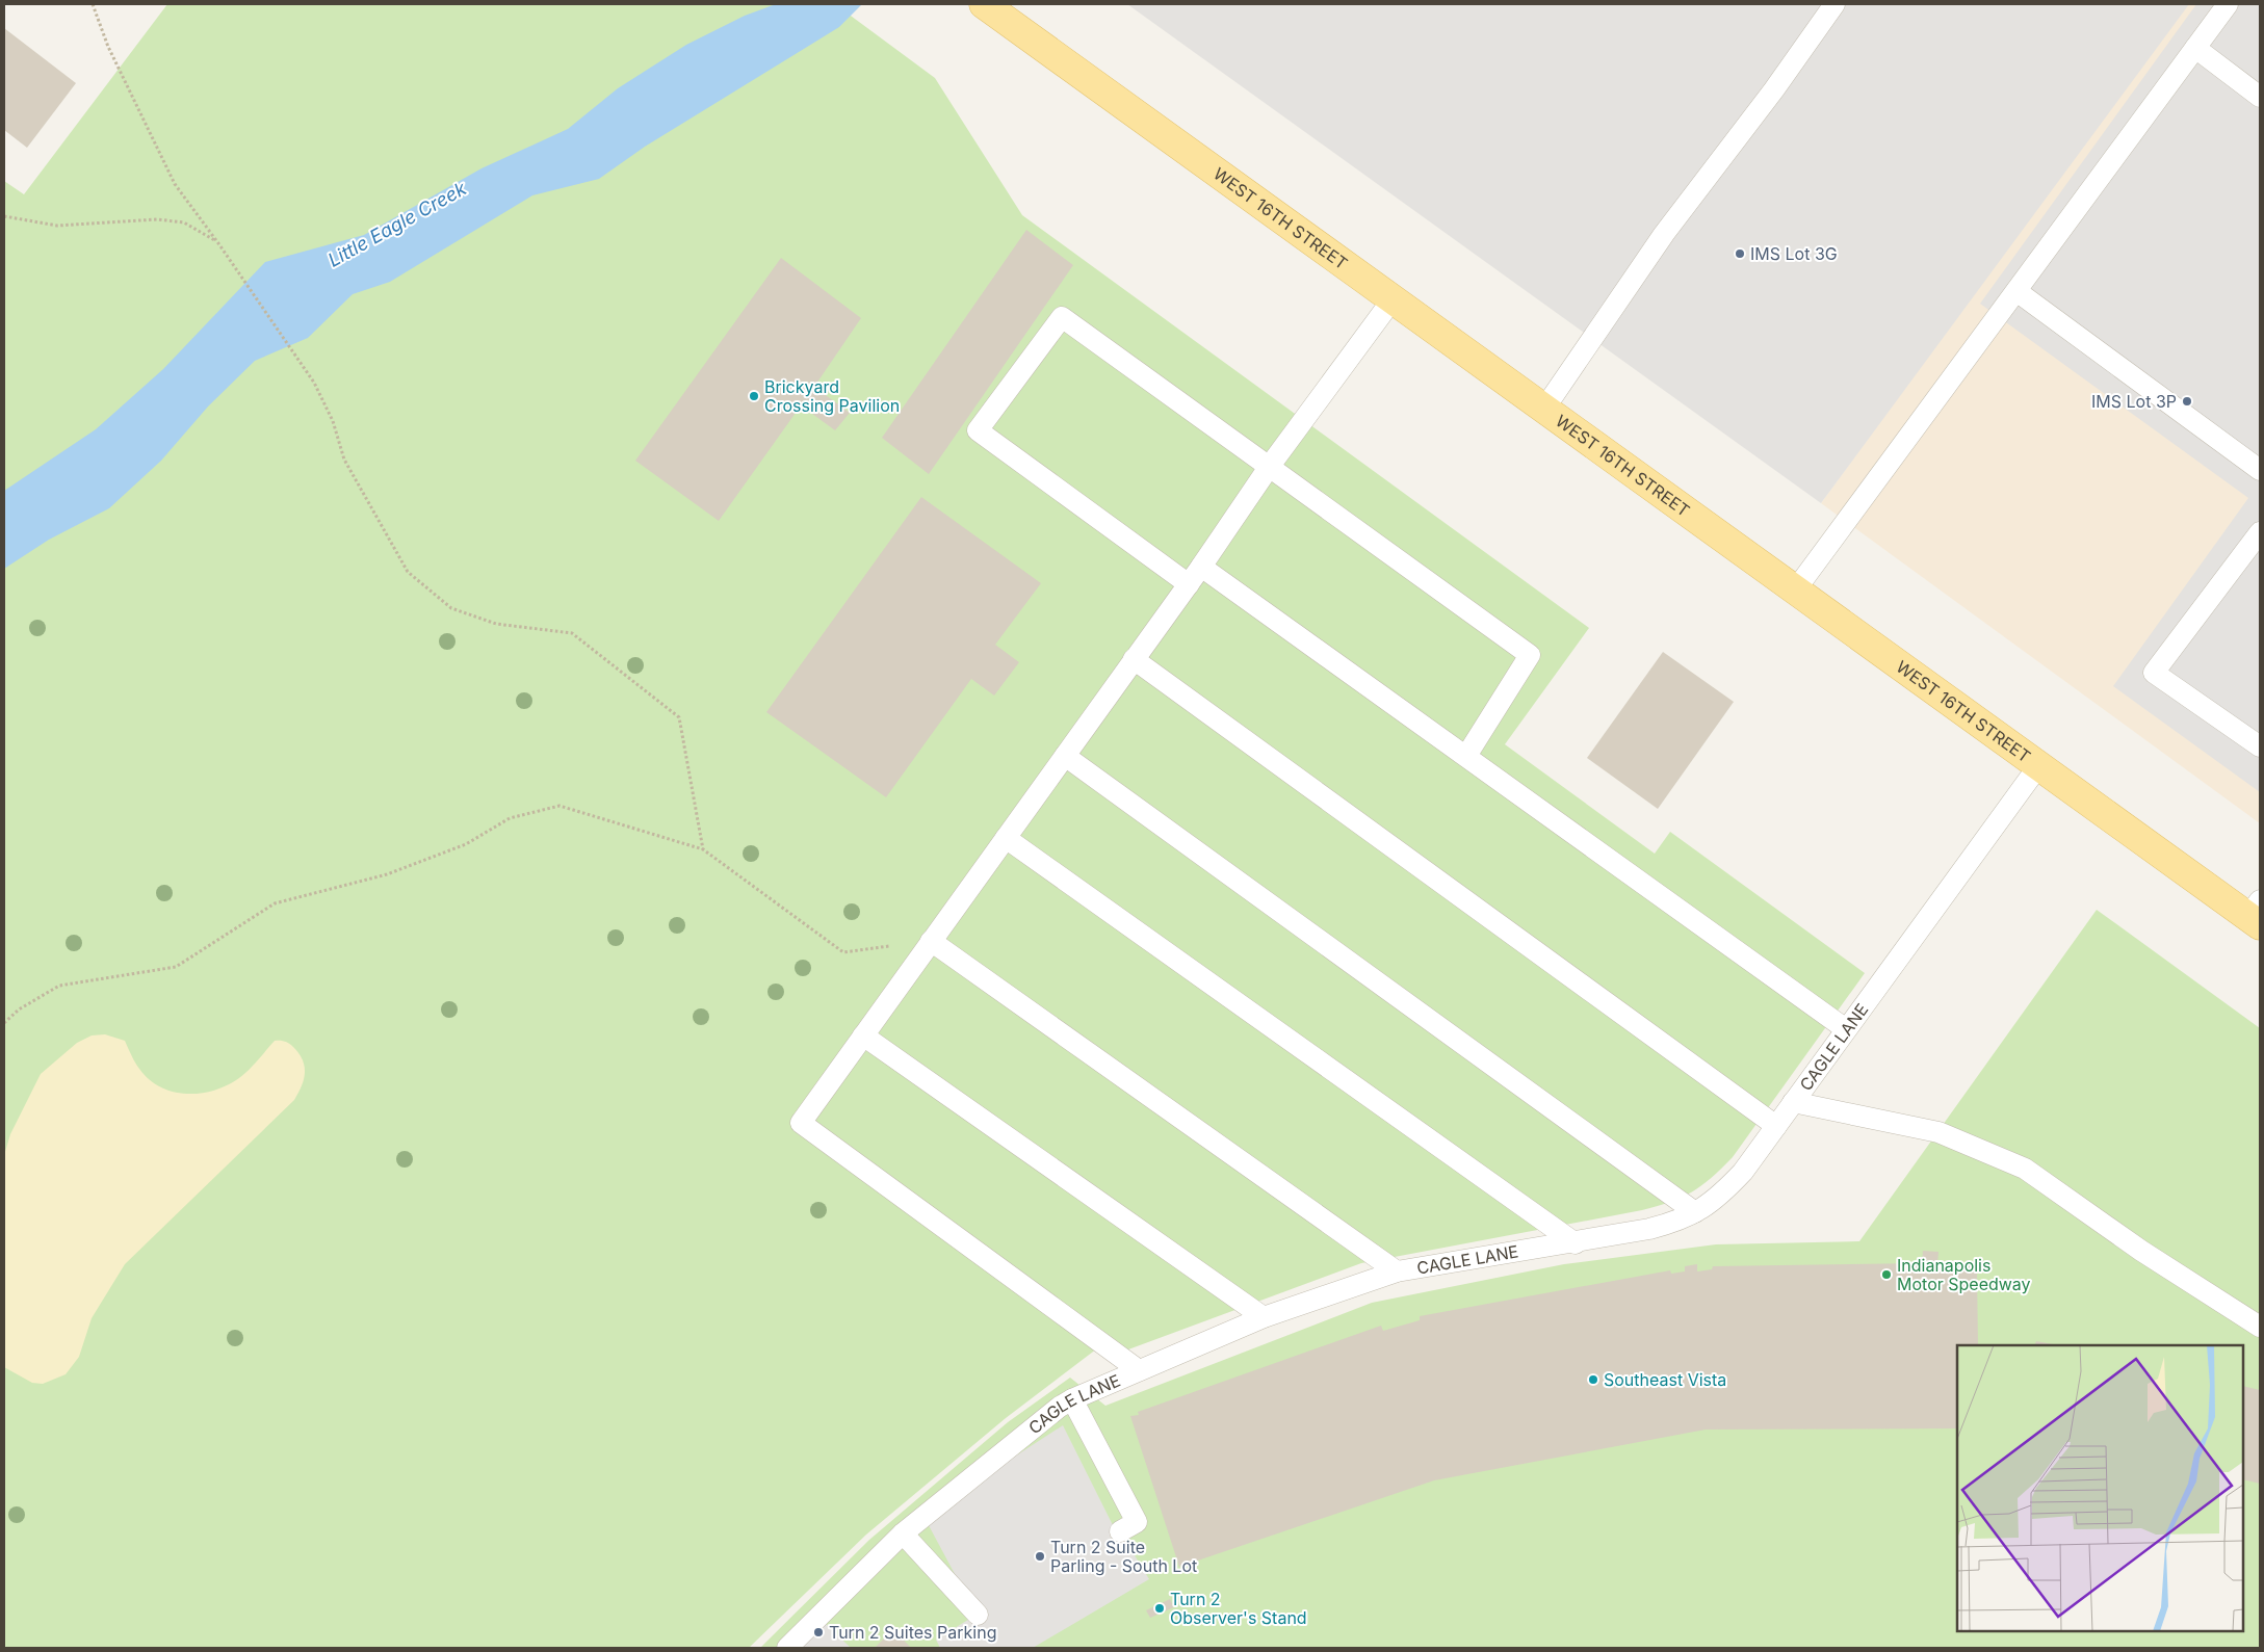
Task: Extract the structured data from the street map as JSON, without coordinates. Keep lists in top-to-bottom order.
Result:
{
  "streets": {
    "main road": ["WEST 16TH STREET"],
    "lane": ["CAGLE LANE"]
  },
  "crossings": [
    ["WEST 16TH STREET", "CAGLE LANE"]
  ],
  "water": ["Little Eagle Creek"],
  "places": [
    "IMS Lot 3G",
    "Brickyard Crossing Pavilion",
    "IMS Lot 3P",
    "Indianapolis Motor Speedway",
    "Southeast Vista",
    "Turn 2 Suite Parling - South Lot",
    "Turn 2 Observer's Stand",
    "Turn 2 Suites Parking"
  ]
}
